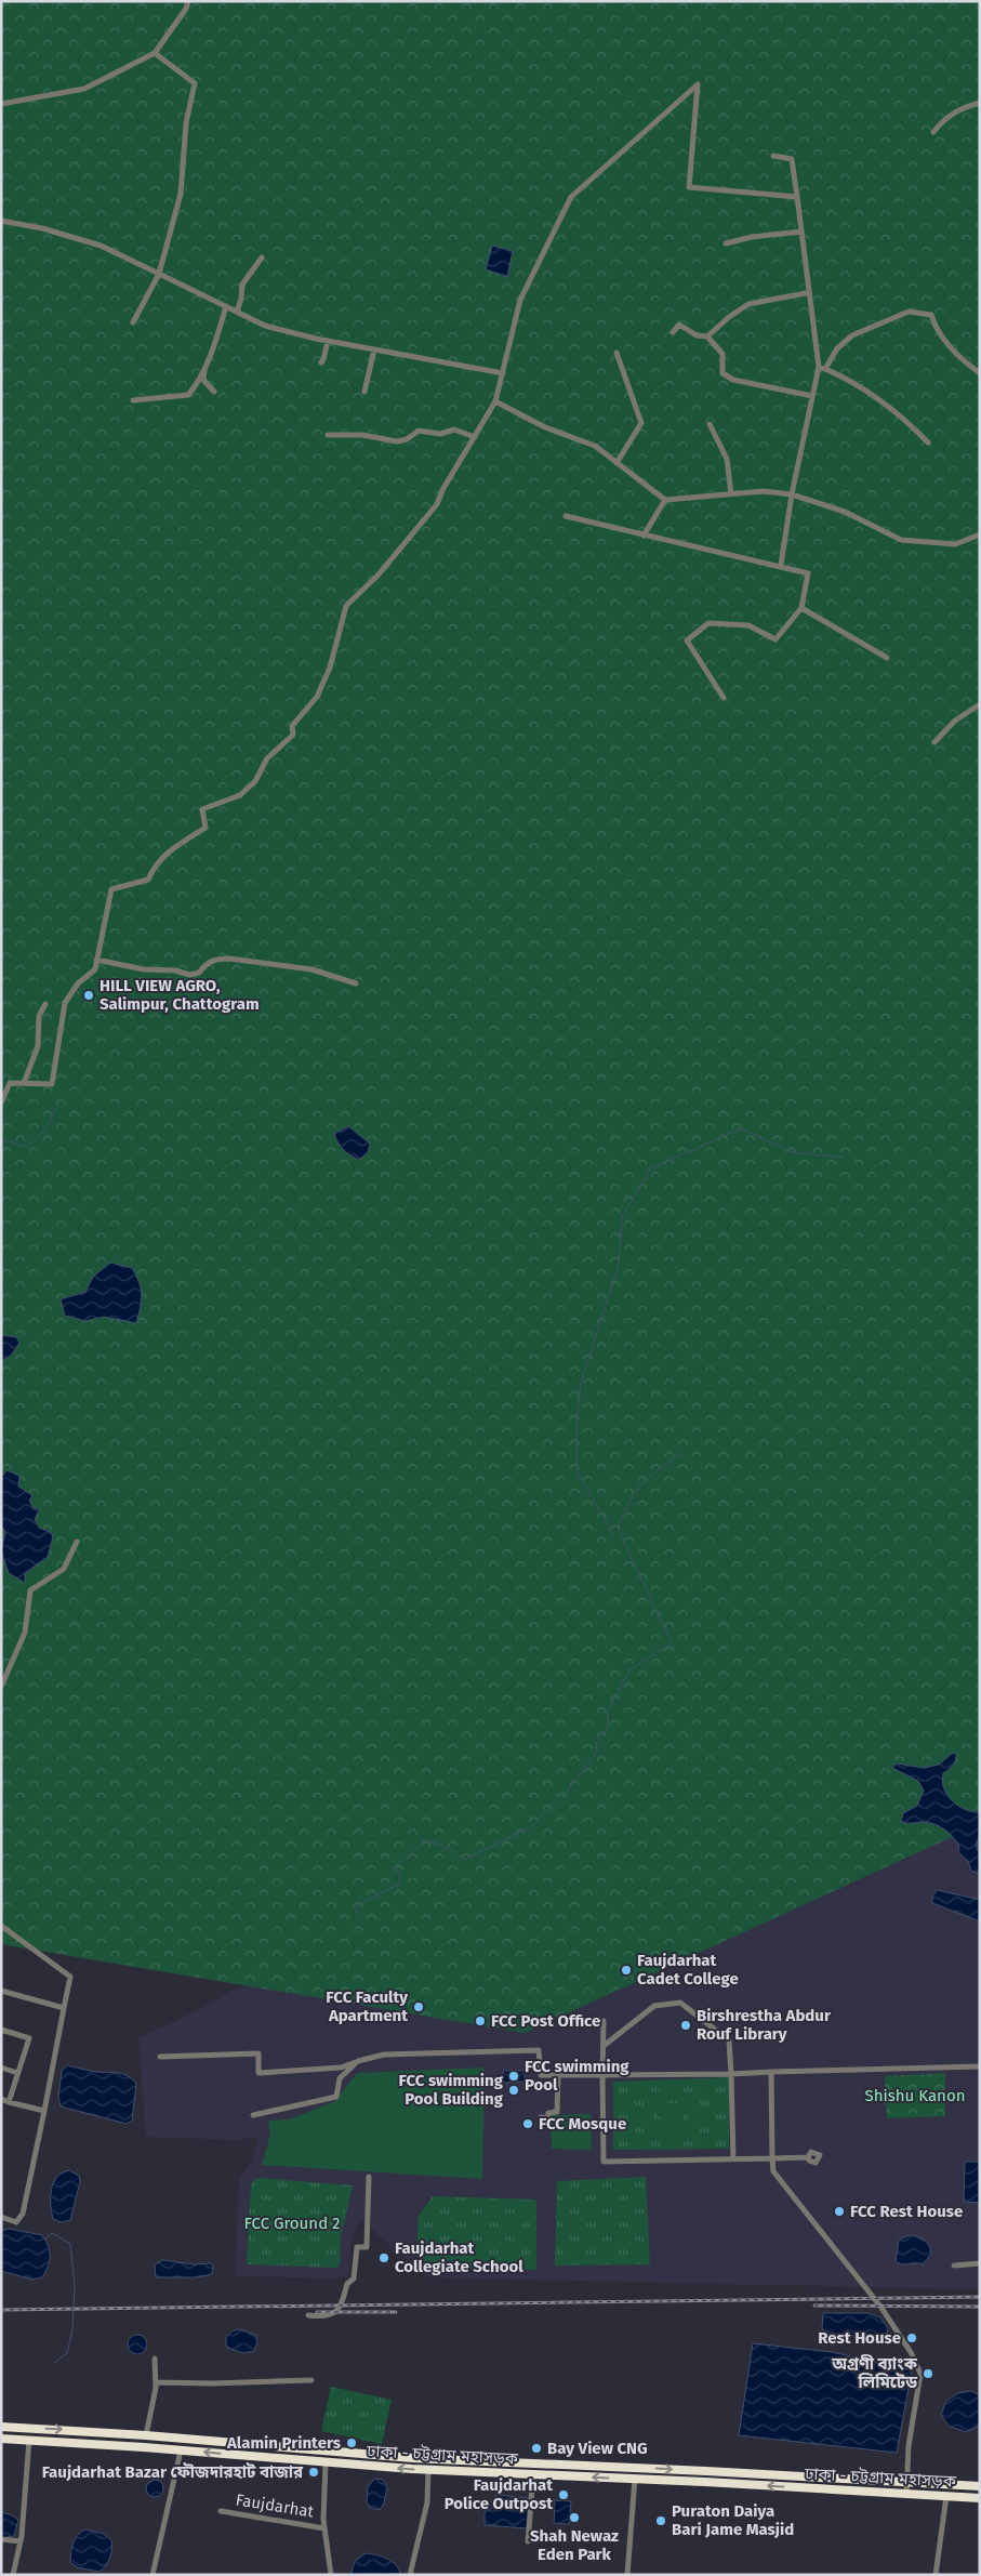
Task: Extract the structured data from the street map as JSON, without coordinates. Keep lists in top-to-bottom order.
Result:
{
  "streets": {
    "highway": ["ঢাকা - চট্টগ্রাম মহাসড়ক"],
    "street": ["Faujdarhat"]
  },
  "parks": ["Shishu Kanon", "FCC Ground 2"],
  "places": [
    "HILL VIEW AGRO, Salimpur, Chattogram",
    "Faujdarhat Cadet College",
    "FCC Faculty Apartment",
    "FCC Post Office",
    "Birshrestha Abdur Rouf Library",
    "FCC swimming Pool",
    "FCC swimming Pool Building",
    "FCC Mosque",
    "FCC Rest House",
    "Faujdarhat Collegiate School",
    "Rest House",
    "অগ্রণী ব্যাংক লিমিটেড",
    "Alamin Printers",
    "Bay View CNG",
    "Faujdarhat Bazar ফৌজদারহাট বাজার",
    "Faujdarhat Police Outpost",
    "Shah Newaz Eden Park",
    "Puraton Daiya Bari Jame Masjid"
  ]
}
